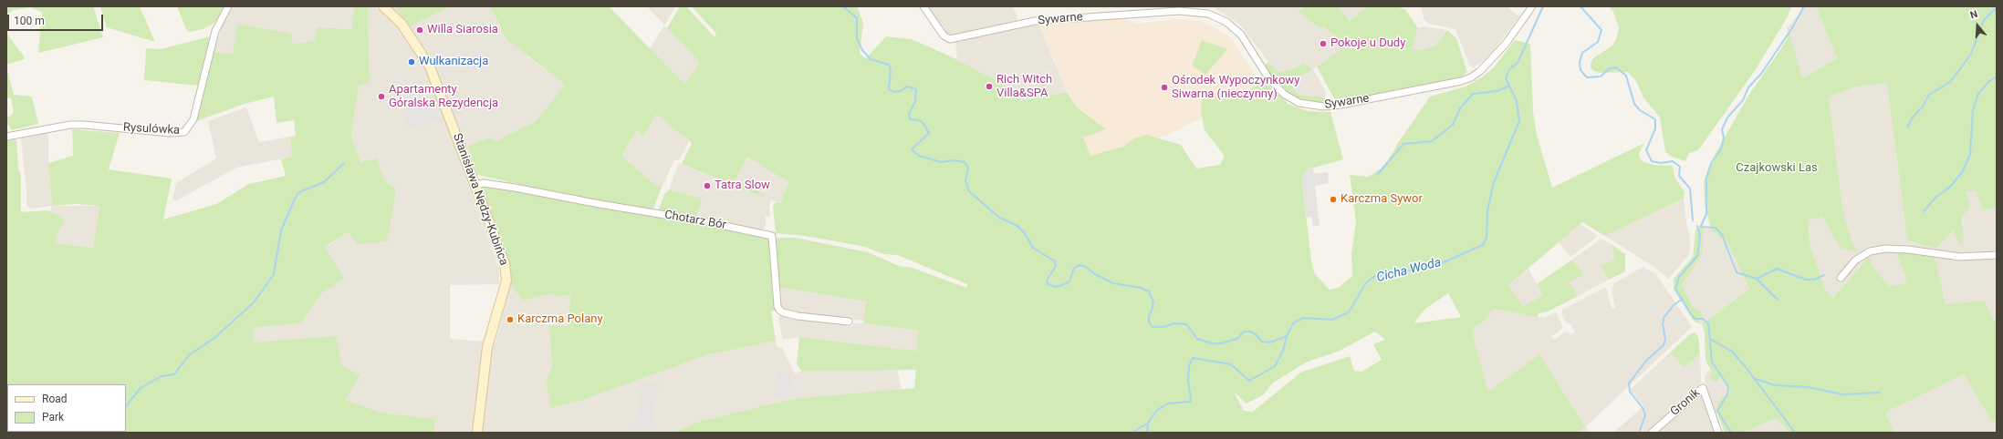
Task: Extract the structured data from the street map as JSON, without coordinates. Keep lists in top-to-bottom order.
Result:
{
  "streets": {
    "street": [
      "Sywarne",
      "Rysulówka",
      "Stanisława Nędzy-Kubińca",
      "Chotarz Bór",
      "Gronik"
    ]
  },
  "crossings": [
    ["Stanisława Nędzy-Kubińca", "Chotarz Bór"]
  ],
  "water": ["Cicha Woda"],
  "parks": ["Czajkowski Las"],
  "places": [
    "Willa Siarosia",
    "Pokoje u Dudy",
    "Wulkanizacja",
    "Rich Witch Villa&SPA",
    "Ośrodek Wypoczynkowy Siwarna (nieczynny)",
    "Apartamenty Góralska Rezydencja",
    "Tatra Slow",
    "Karczma Sywor",
    "Karczma Polany"
  ],
  "legend": ["Road", "Park"],
  "scale_bar": "100 m",
  "north": "top"
}
